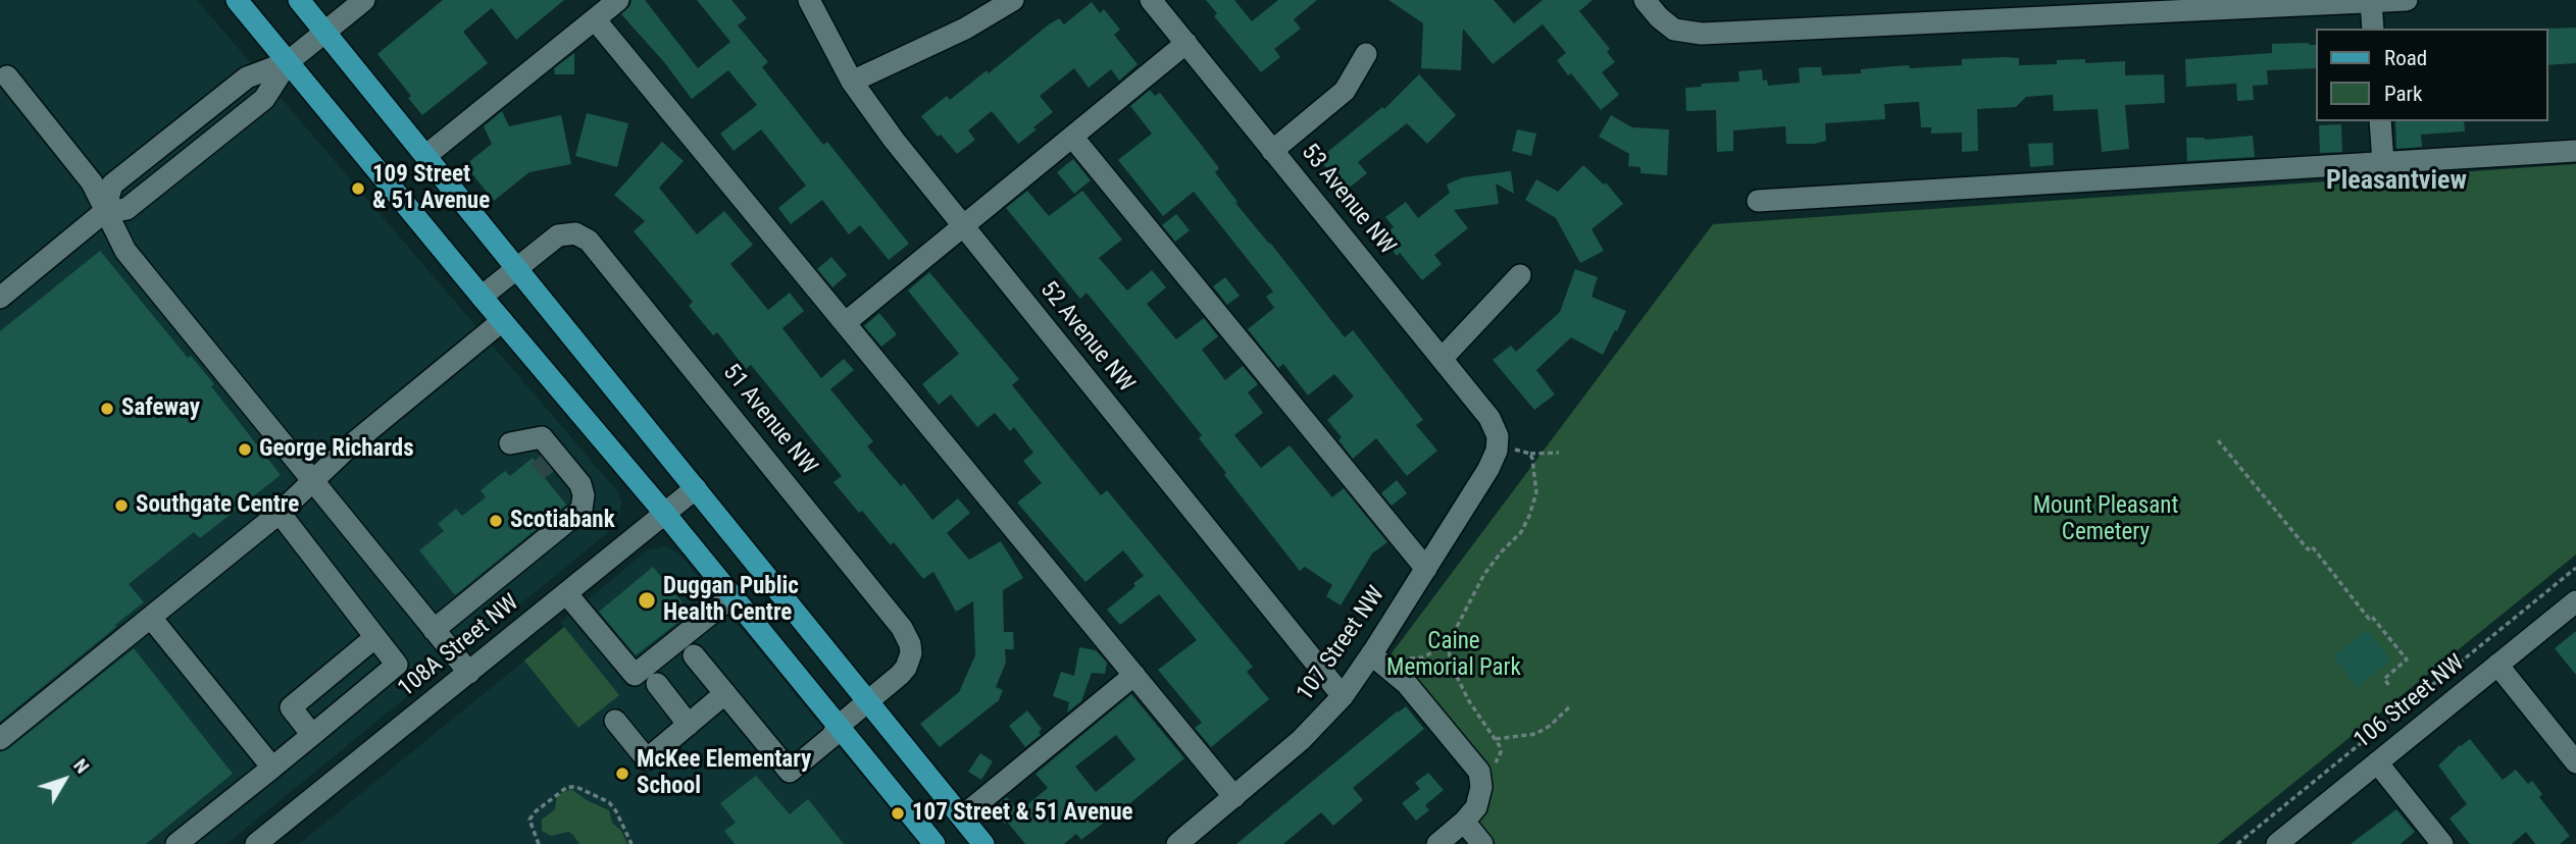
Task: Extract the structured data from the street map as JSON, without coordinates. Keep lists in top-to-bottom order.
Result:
{
  "streets": {
    "street": [
      "53 Avenue NW",
      "52 Avenue NW",
      "51 Avenue NW",
      "107 Street NW",
      "108A Street NW",
      "106 Street NW"
    ]
  },
  "crossings": [
    ["53 Avenue NW", "107 Street NW"],
    ["52 Avenue NW", "107 Street NW"]
  ],
  "districts": ["Pleasantview"],
  "parks": ["Mount Pleasant Cemetery", "Caine Memorial Park"],
  "places": [
    "109 Street & 51 Avenue",
    "Safeway",
    "George Richards",
    "Southgate Centre",
    "Scotiabank",
    "Duggan Public Health Centre",
    "McKee Elementary School",
    "107 Street & 51 Avenue"
  ],
  "legend": ["Road", "Park"],
  "north": "top right"
}
